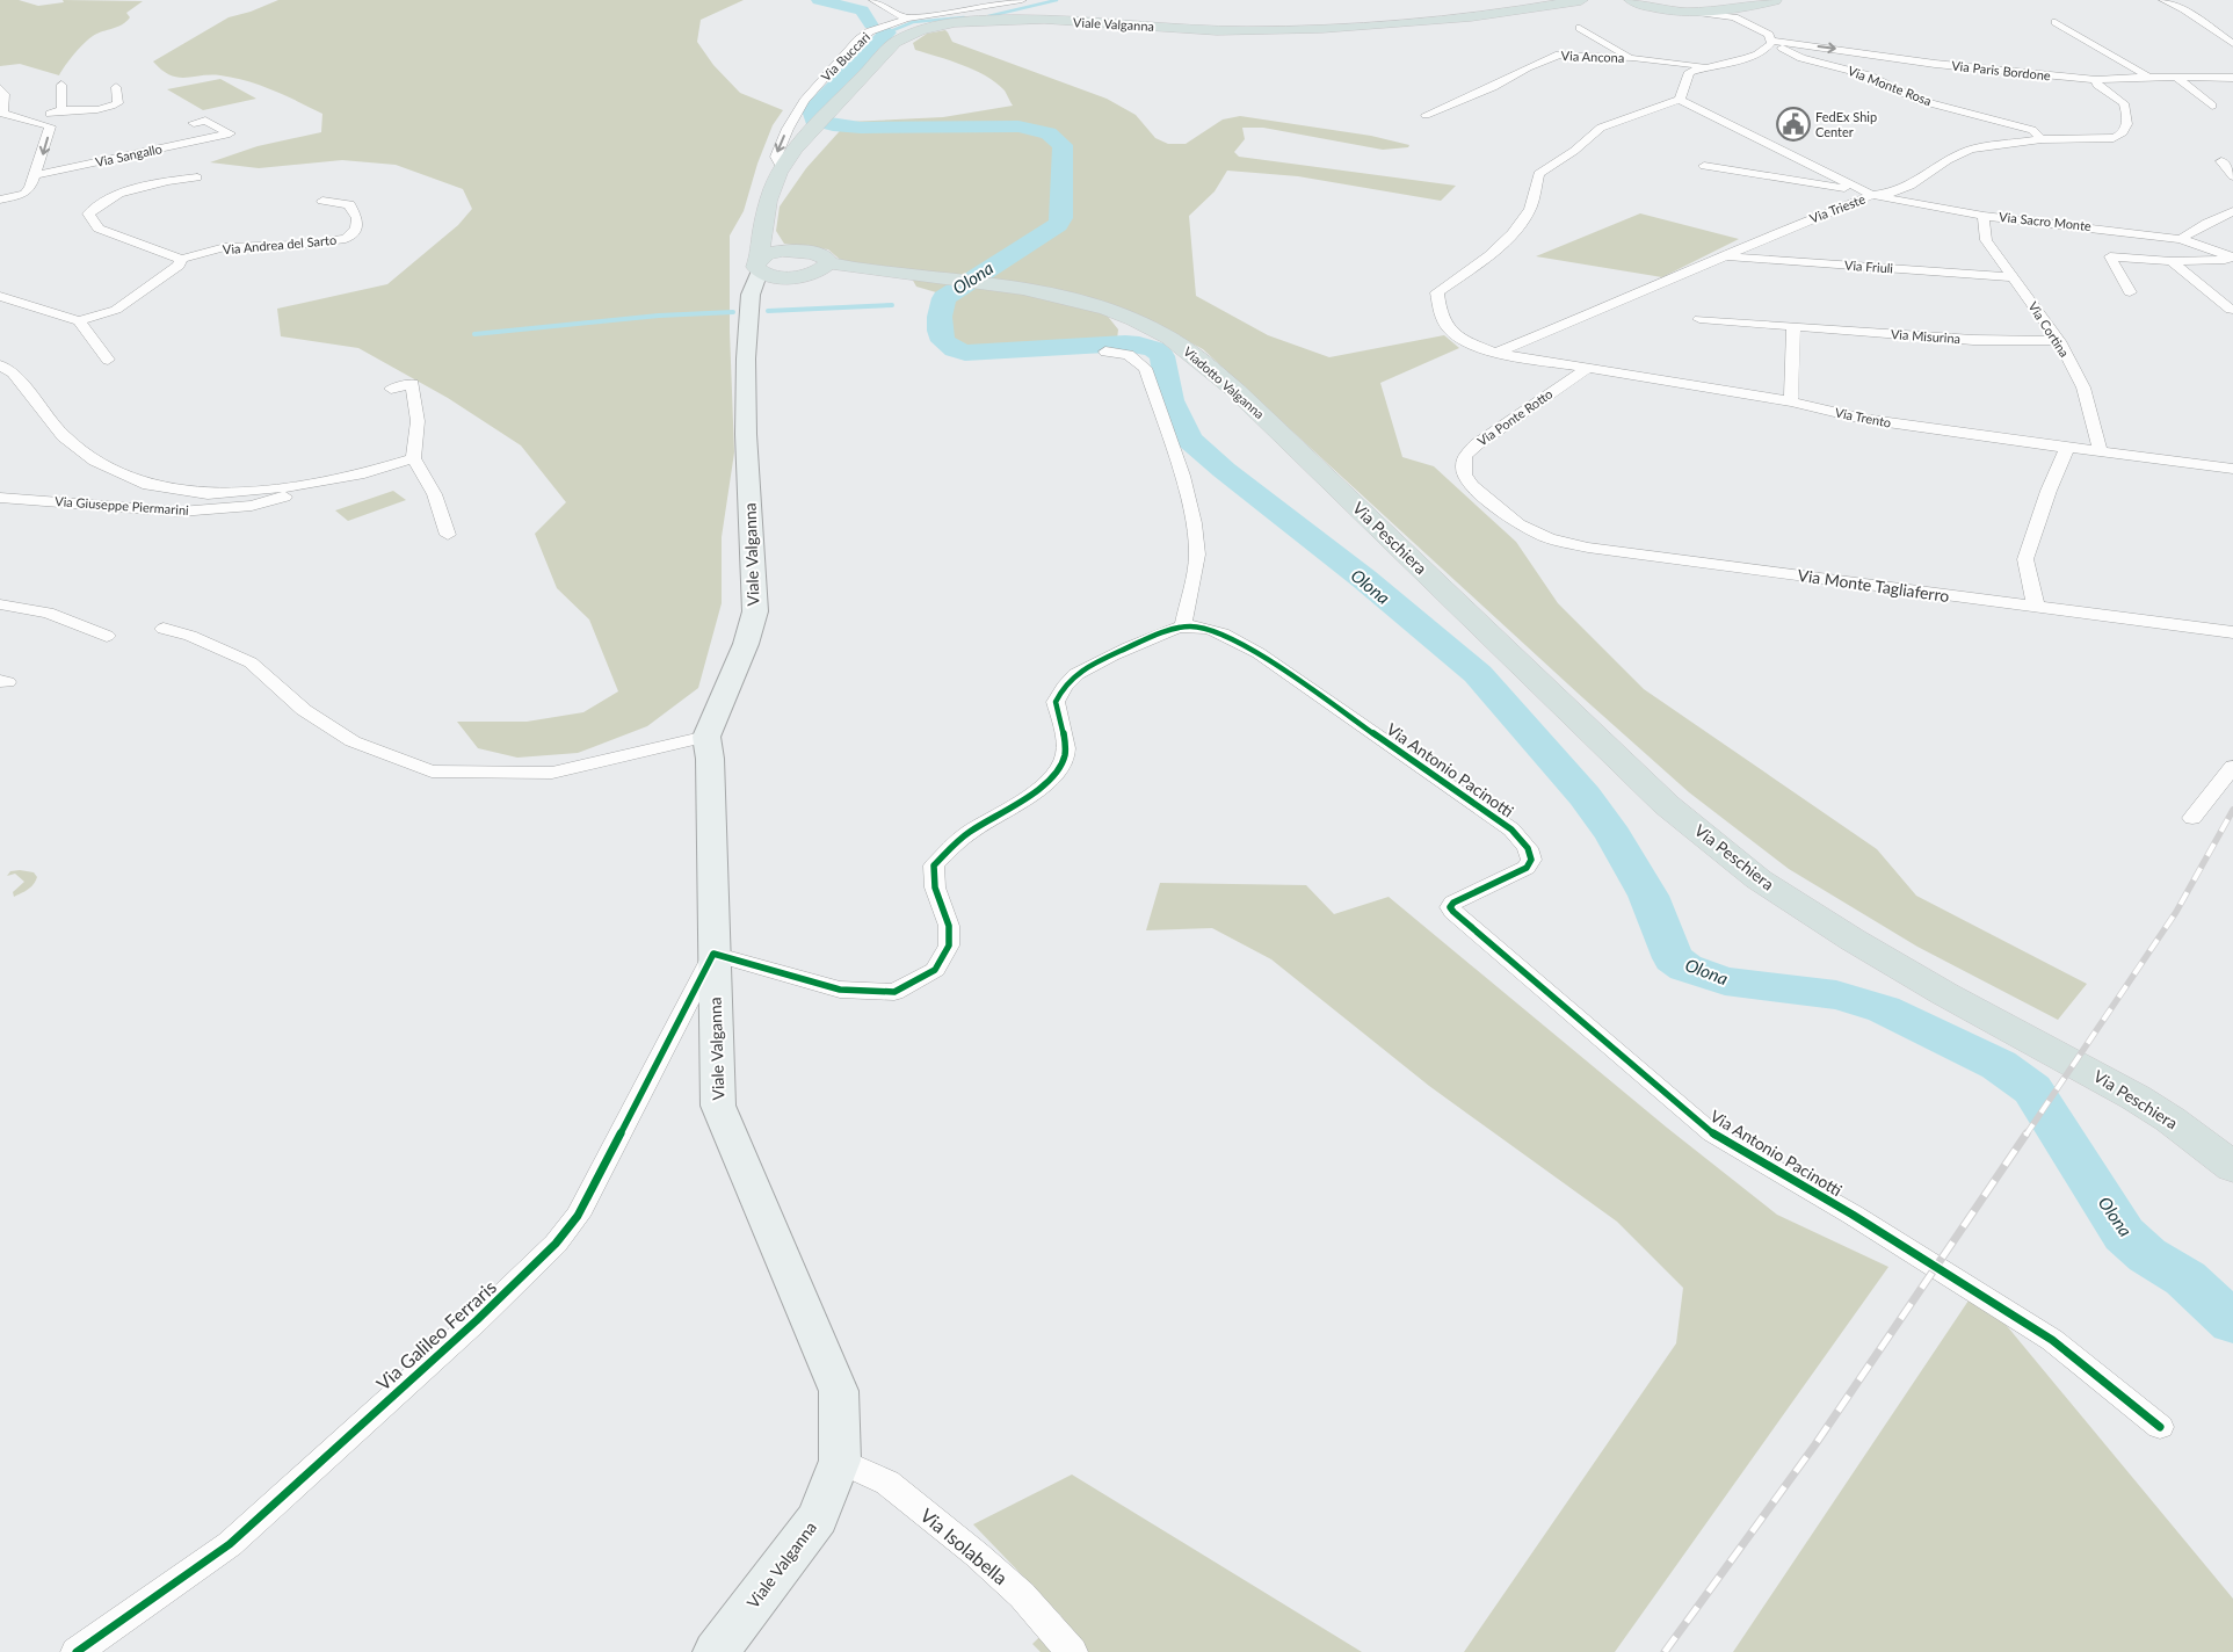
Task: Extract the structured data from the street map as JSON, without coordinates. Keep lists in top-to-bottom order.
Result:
{
  "streets": {
    "main road": ["Viale Valganna", "Viadotto Valganna", "Via Peschiera"],
    "street": [
      "Via Buccari",
      "Via Ancona",
      "Via Paris Bordone",
      "Via Monte Rosa",
      "Via Sangallo",
      "Via Trieste",
      "Via Sacro Monte",
      "Via Andrea del Sarto",
      "Via Friuli",
      "Via Cortina",
      "Via Misurina",
      "Via Ponte Rotto",
      "Via Trento",
      "Via Giuseppe Piermarini",
      "Via Monte Tagliaferro",
      "Via Antonio Pacinotti",
      "Via Galileo Ferraris",
      "Via Isolabella"
    ]
  },
  "crossings": [
    ["Viale Valganna", "Via Buccari"],
    ["Viale Valganna", "Via Galileo Ferraris"],
    ["Viale Valganna", "Via Isolabella"],
    ["Via Paris Bordone", "Via Monte Rosa"],
    ["Via Paris Bordone", "Via Trieste"],
    ["Via Monte Rosa", "Via Trieste"],
    ["Via Trieste", "Via Sacro Monte"],
    ["Via Trieste", "Via Friuli"],
    ["Via Trieste", "Via Trento"],
    ["Via Sacro Monte", "Via Cortina"],
    ["Via Sacro Monte", "Via Trento"],
    ["Via Friuli", "Via Cortina"],
    ["Via Cortina", "Via Misurina"],
    ["Via Cortina", "Via Trento"],
    ["Viadotto Valganna", "Via Peschiera"],
    ["Via Ponte Rotto", "Via Trento"],
    ["Via Ponte Rotto", "Via Monte Tagliaferro"]
  ],
  "one_way": ["Via Paris Bordone"],
  "water": ["Olona"],
  "places": {
    "public building": ["FedEx Ship Center"]
  }
}
